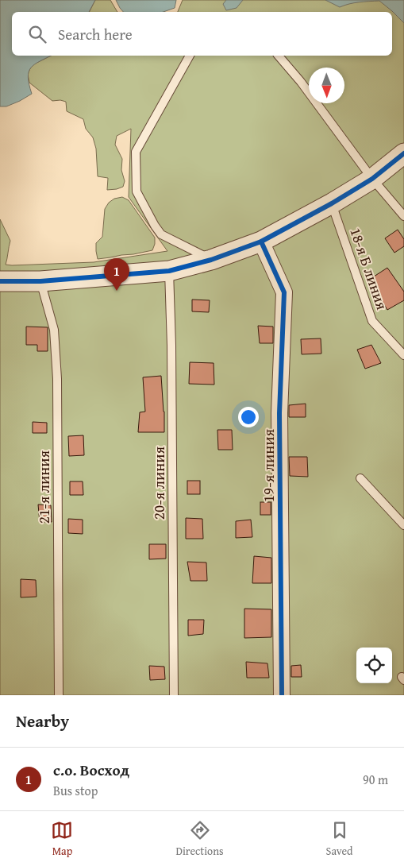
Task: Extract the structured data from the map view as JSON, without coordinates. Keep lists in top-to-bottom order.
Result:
{
  "streets": {
    "street": ["19-я линия"],
    "lane": ["18-я Б линия", "20-я линия", "21-я линия"]
  },
  "north": "bottom",
  "page": {
    "search": "Search here",
    "pins": "1",
    "heading": "Nearby",
    "list": [
      {
        "mark": "1",
        "name": "с.о. Восход",
        "note": "Bus stop",
        "value": "90 m"
      }
    ],
    "nav": ["Map", "Directions", "Saved"]
  }
}
